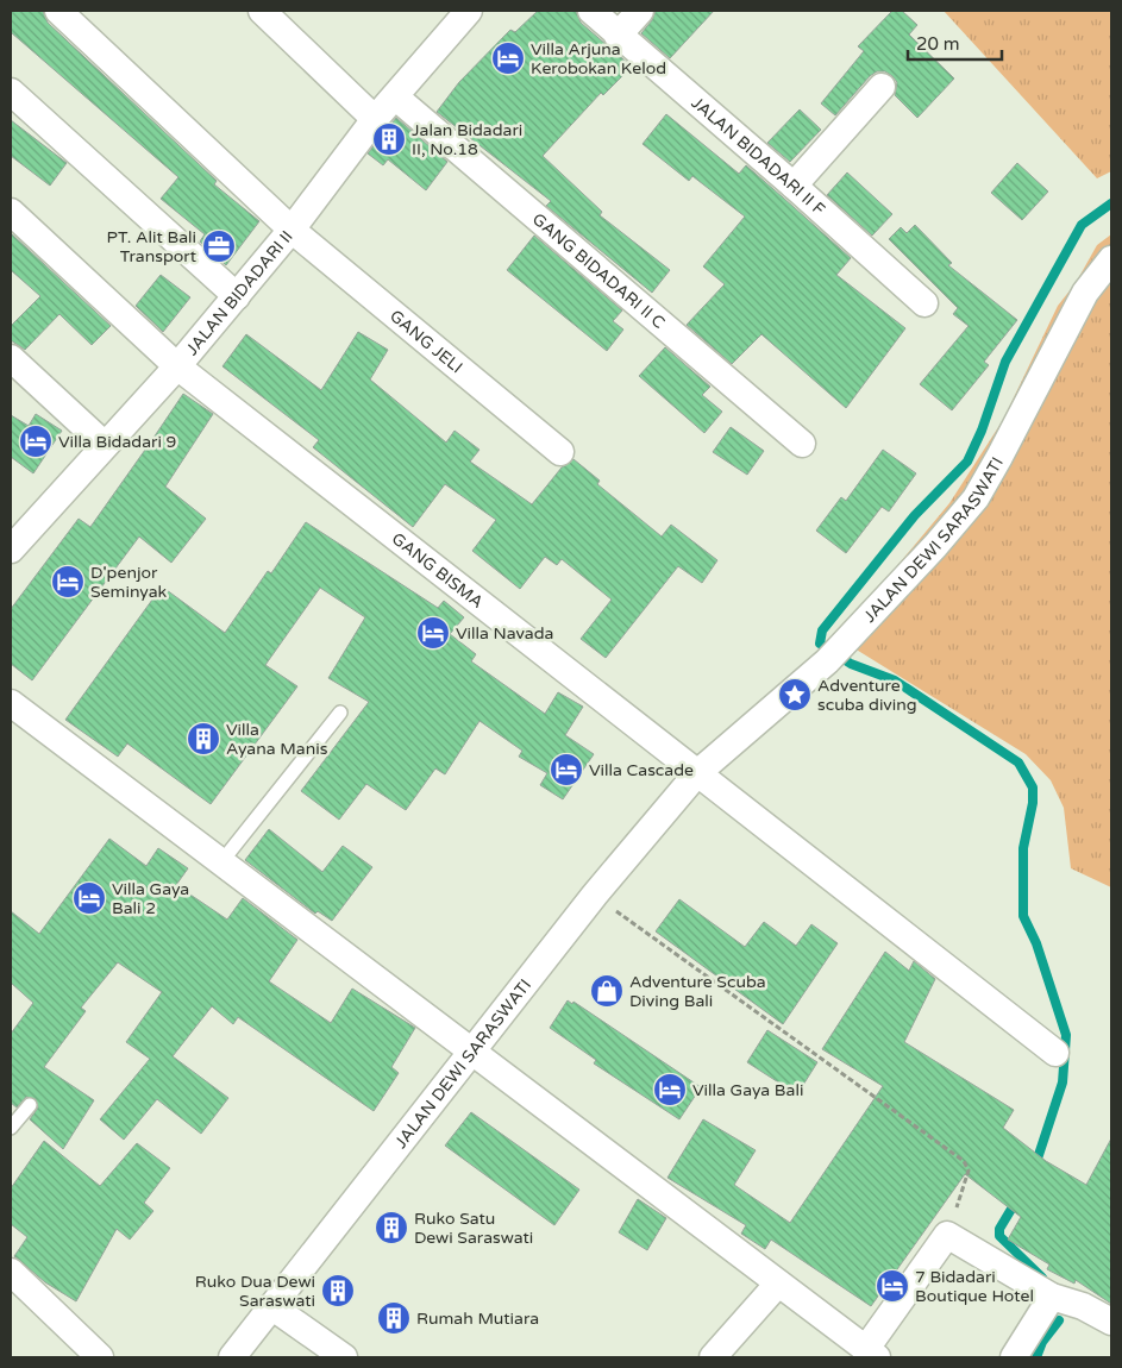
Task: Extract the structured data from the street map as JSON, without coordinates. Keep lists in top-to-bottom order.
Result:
{
  "streets": {
    "street": [
      "JALAN BIDADARI II F",
      "GANG BIDADARI II C",
      "JALAN BIDADARI II",
      "GANG JELI",
      "JALAN DEWI SARASWATI",
      "GANG BISMA"
    ]
  },
  "crossings": [
    ["GANG BIDADARI II C", "JALAN BIDADARI II"],
    ["JALAN BIDADARI II", "GANG JELI"],
    ["JALAN BIDADARI II", "GANG BISMA"],
    ["JALAN DEWI SARASWATI", "GANG BISMA"]
  ],
  "places": {
    "hotel": [
      "Villa Arjuna Kerobokan Kelod",
      "Villa Bidadari 9",
      "D'penjor Seminyak",
      "Villa Navada",
      "Villa Cascade",
      "Villa Gaya Bali 2",
      "Villa Gaya Bali",
      "7 Bidadari Boutique Hotel"
    ],
    "building": [
      "Jalan Bidadari II, No.18",
      "Villa Ayana Manis",
      "Ruko Satu Dewi Saraswati",
      "Ruko Dua Dewi Saraswati",
      "Rumah Mutiara"
    ],
    "office": ["PT. Alit Bali Transport"],
    "place": ["Adventure scuba diving"],
    "shop": ["Adventure Scuba Diving Bali"]
  },
  "scale_bar": "20 m"
}
